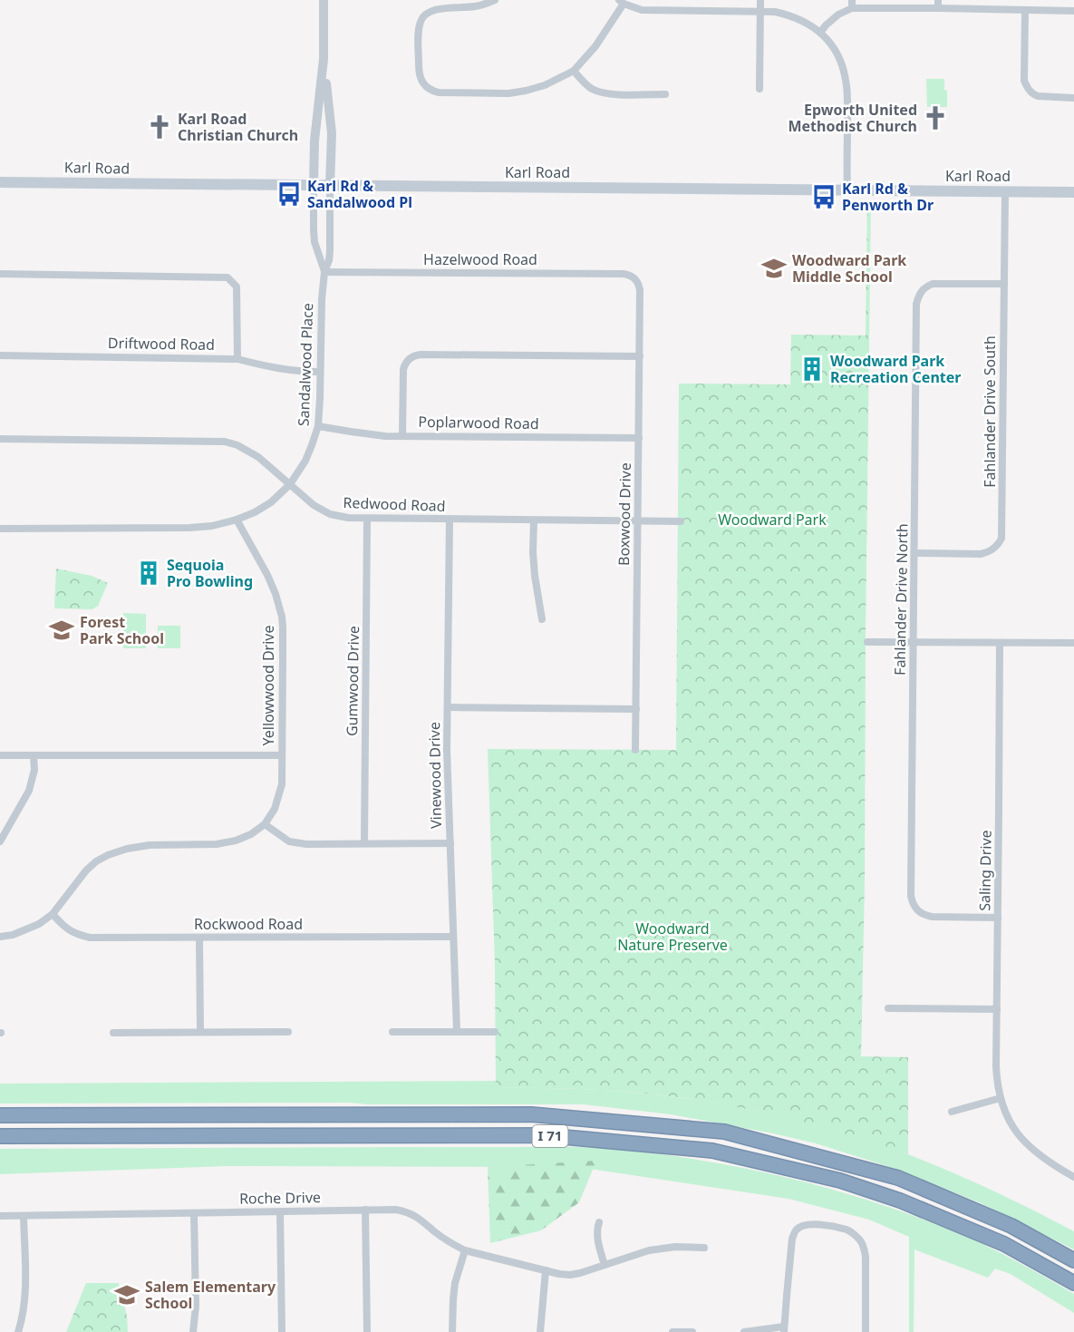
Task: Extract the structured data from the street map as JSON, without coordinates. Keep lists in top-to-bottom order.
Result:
{
  "streets": {
    "highway": ["I 71"],
    "main road": ["Karl Road"],
    "street": [
      "Hazelwood Road",
      "Driftwood Road",
      "Sandalwood Place",
      "Fahlander Drive South",
      "Poplarwood Road",
      "Redwood Road",
      "Boxwood Drive",
      "Fahlander Drive North",
      "Gumwood Drive",
      "Yellowwood Drive",
      "Vinewood Drive",
      "Saling Drive",
      "Rockwood Road",
      "Roche Drive"
    ]
  },
  "crossings": [
    ["Karl Road", "Sandalwood Place"],
    ["Karl Road", "Fahlander Drive South"],
    ["Hazelwood Road", "Sandalwood Place"],
    ["Hazelwood Road", "Boxwood Drive"],
    ["Driftwood Road", "Sandalwood Place"],
    ["Sandalwood Place", "Poplarwood Road"],
    ["Sandalwood Place", "Redwood Road"],
    ["Sandalwood Place", "Yellowwood Drive"],
    ["Fahlander Drive South", "Fahlander Drive North"],
    ["Poplarwood Road", "Boxwood Drive"],
    ["Redwood Road", "Boxwood Drive"],
    ["Redwood Road", "Gumwood Drive"],
    ["Redwood Road", "Vinewood Drive"],
    ["Fahlander Drive North", "Saling Drive"],
    ["Vinewood Drive", "Rockwood Road"]
  ],
  "parks": ["Woodward Park", "Woodward Nature Preserve"],
  "places": {
    "church": ["Epworth United Methodist Church", "Karl Road Christian Church"],
    "bus stop": ["Karl Rd & Sandalwood Pl", "Karl Rd & Penworth Dr"],
    "school or university": ["Woodward Park Middle School", "Forest Park School", "Salem Elementary School"],
    "building": ["Woodward Park Recreation Center", "Sequoia Pro Bowling"]
  }
}
